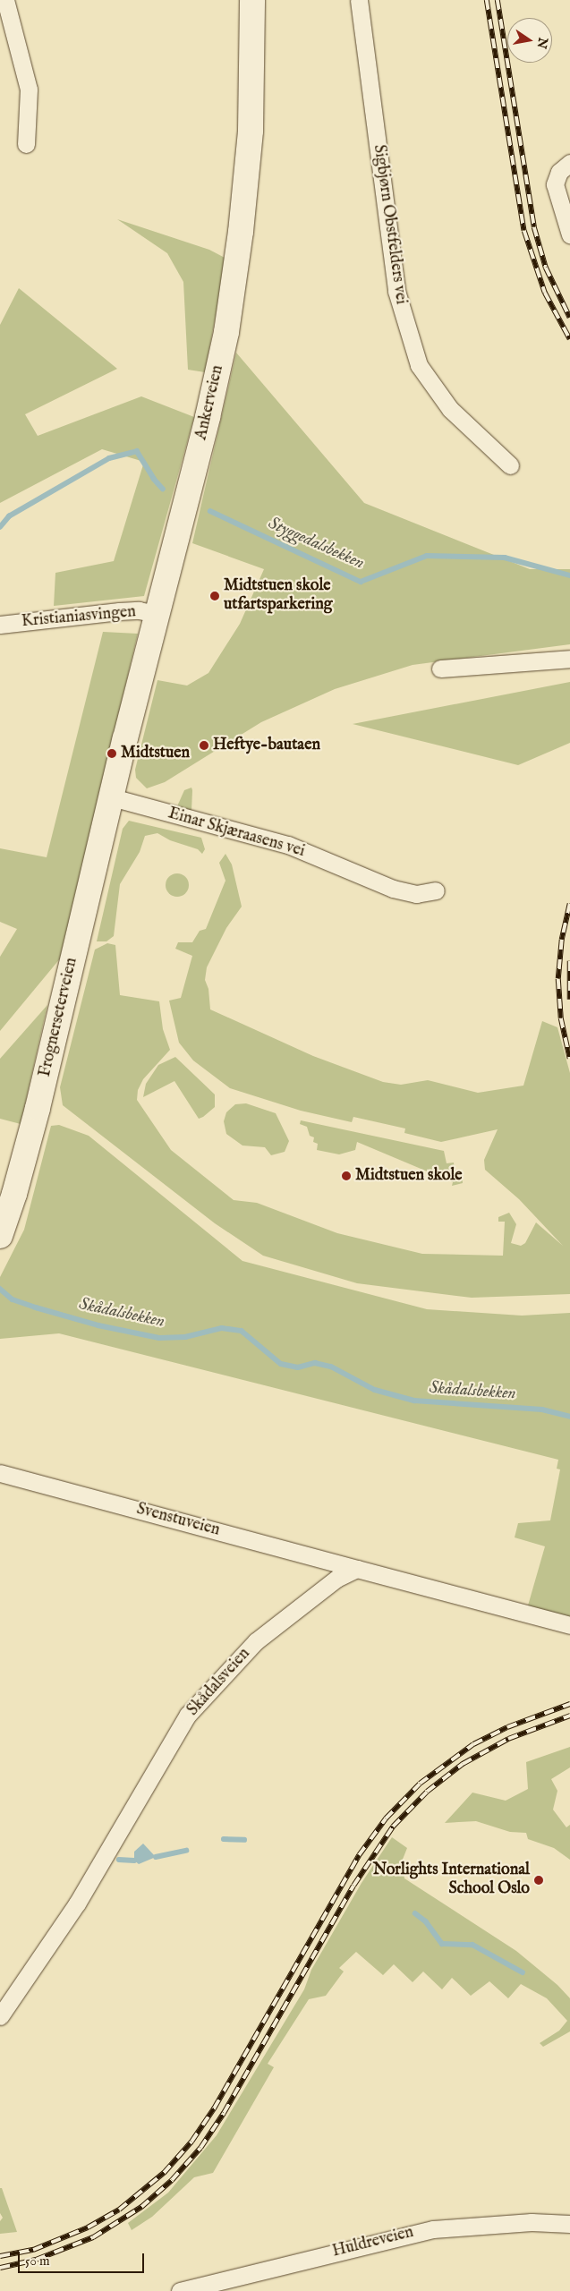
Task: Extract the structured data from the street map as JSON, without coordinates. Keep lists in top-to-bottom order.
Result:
{
  "streets": {
    "main road": ["Ankerveien", "Frognerseterveien"],
    "street": [
      "Sigbjørn Obstfelders vei",
      "Kristianiasvingen",
      "Einar Skjæraasens vei",
      "Svenstuveien",
      "Skådalsveien",
      "Huldreveien"
    ]
  },
  "crossings": [
    ["Ankerveien", "Kristianiasvingen"],
    ["Ankerveien", "Einar Skjæraasens vei"],
    ["Ankerveien", "Frognerseterveien"],
    ["Einar Skjæraasens vei", "Frognerseterveien"],
    ["Svenstuveien", "Skådalsveien"]
  ],
  "water": ["Styggedalsbekken", "Skådalsbekken"],
  "places": [
    "Midtstuen skole utfartsparkering",
    "Heftye-bautaen",
    "Midtstuen",
    "Midtstuen skole",
    "Norlights International School Oslo"
  ],
  "scale_bar": "50 m",
  "north": "right"
}
